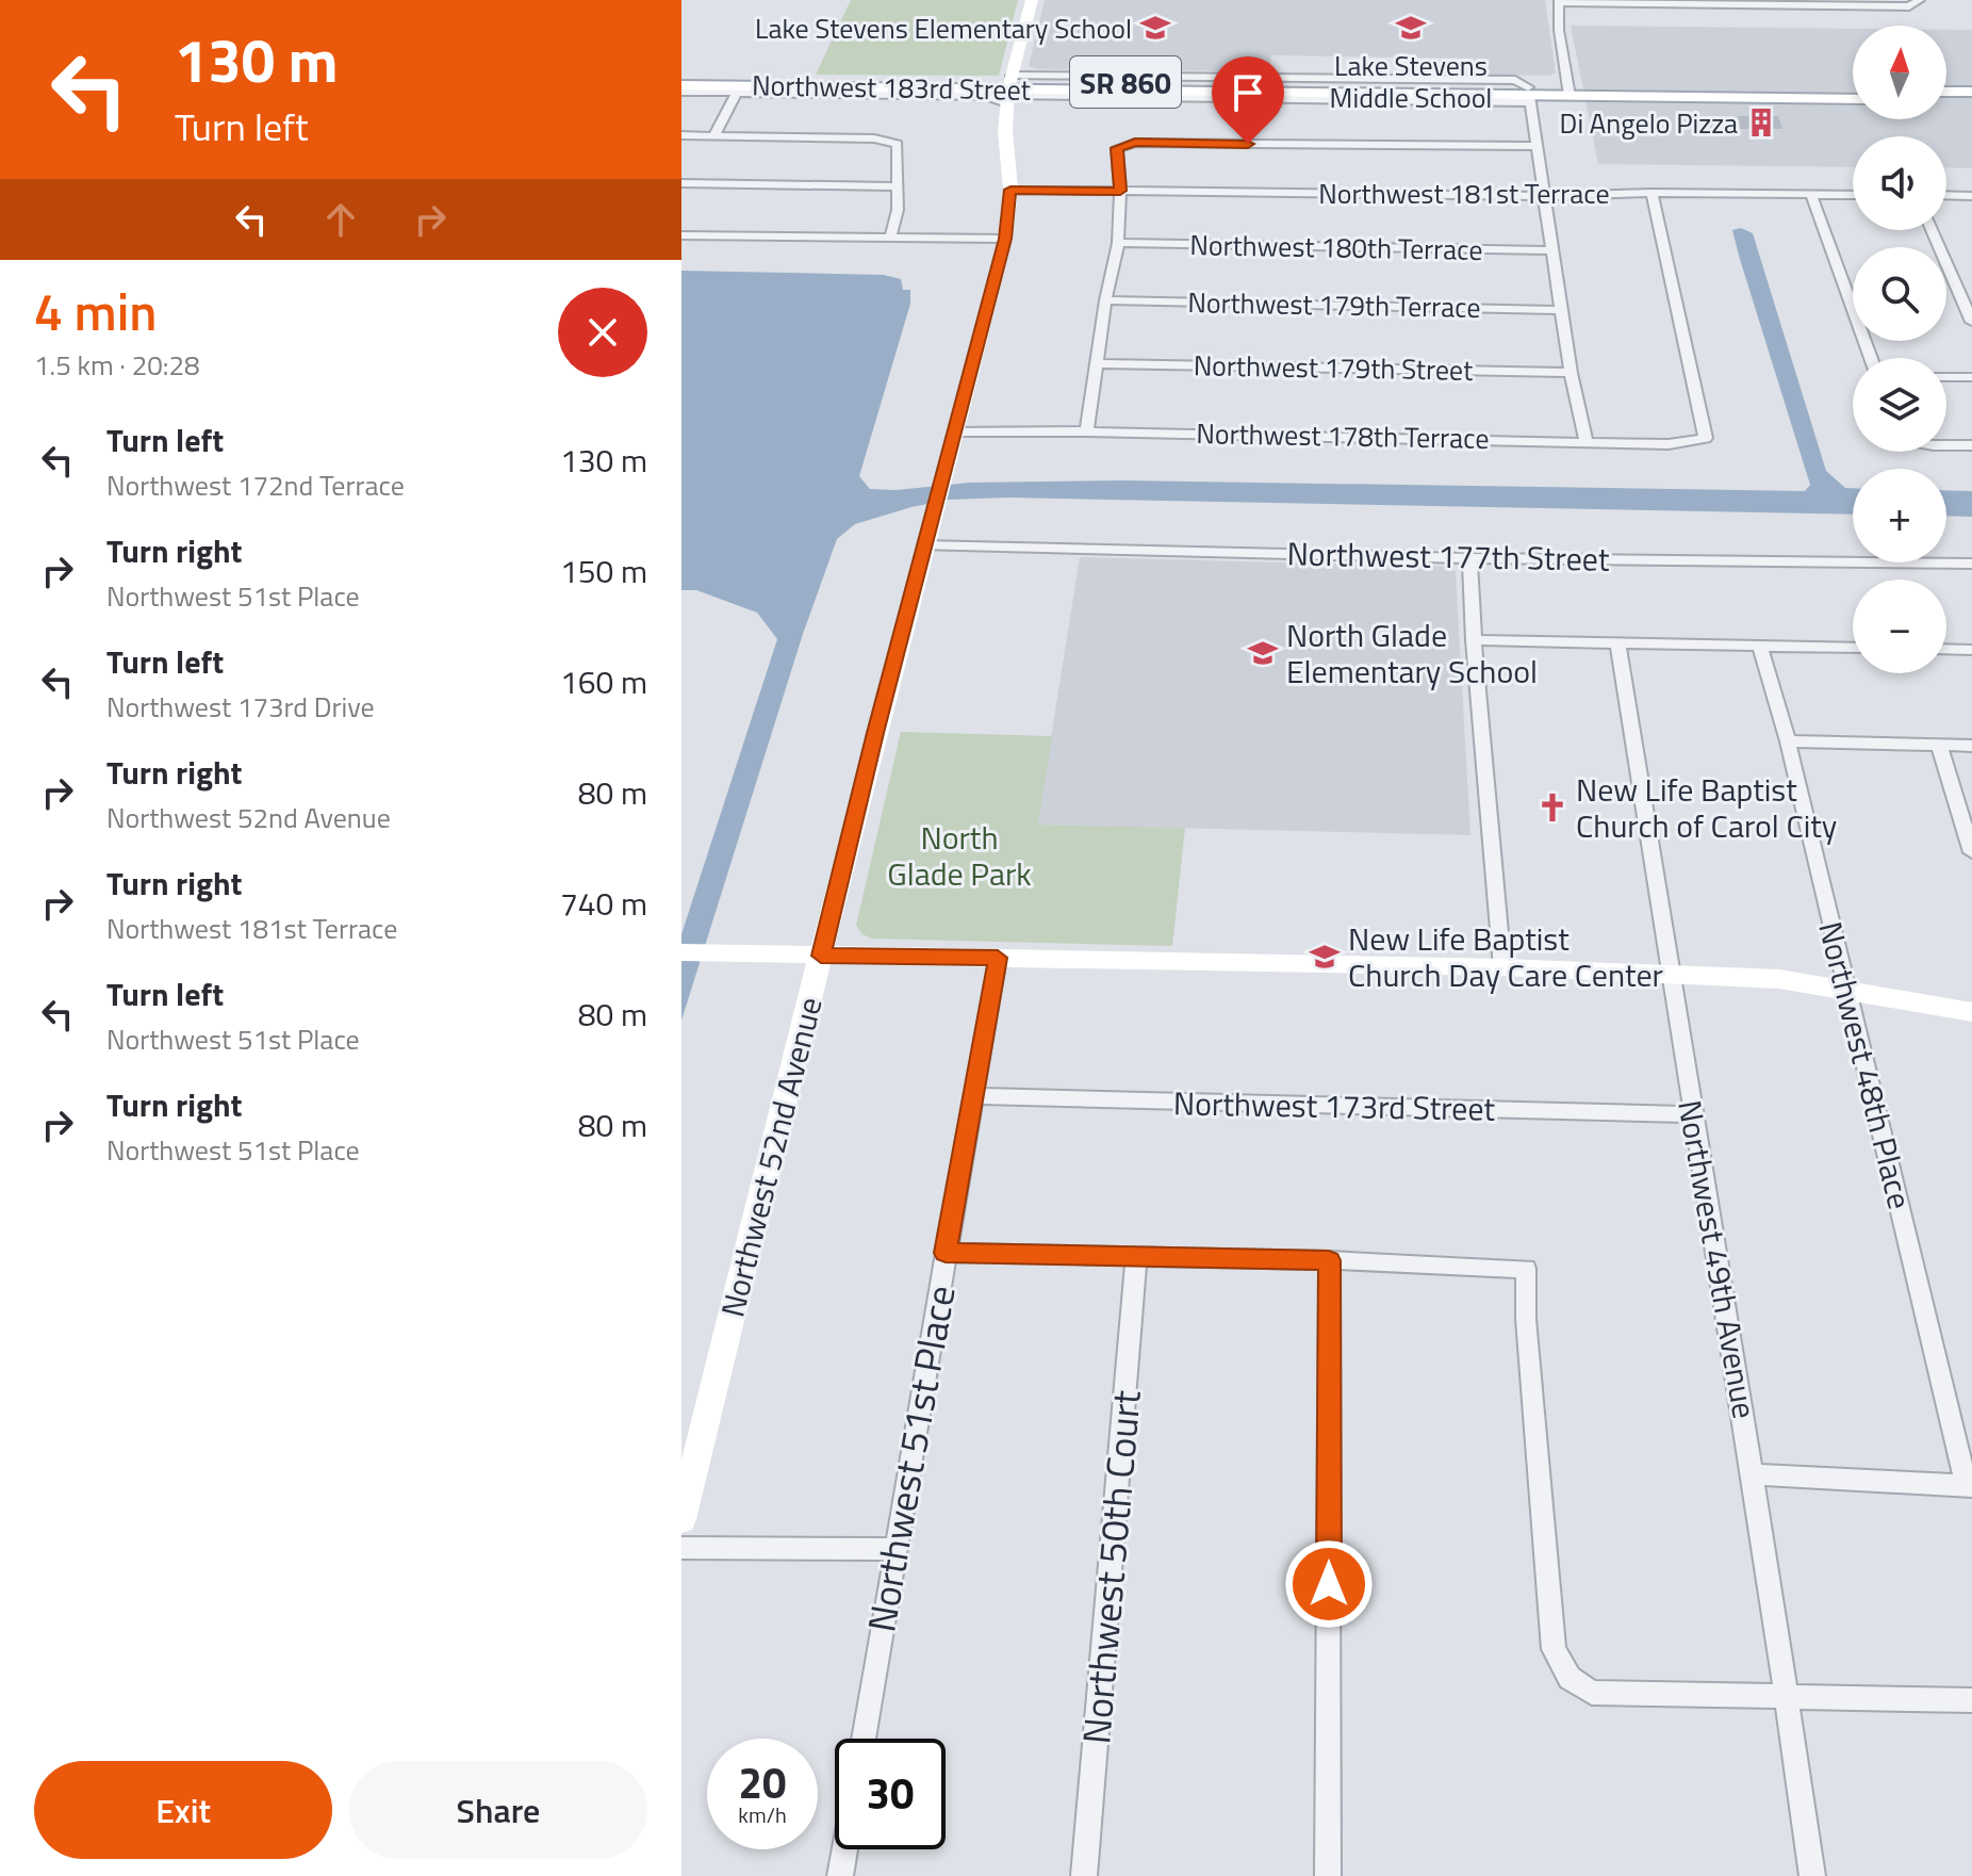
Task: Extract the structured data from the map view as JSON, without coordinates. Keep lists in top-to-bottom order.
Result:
{
  "streets": {
    "main road": ["SR 860", "Northwest 183rd Street"],
    "street": [
      "Northwest 181st Terrace",
      "Northwest 180th Terrace",
      "Northwest 179th Terrace",
      "Northwest 179th Street",
      "Northwest 178th Terrace",
      "Northwest 177th Street",
      "Northwest 48th Place",
      "Northwest 173rd Street",
      "Northwest 52nd Avenue",
      "Northwest 49th Avenue",
      "Northwest 51st Place",
      "Northwest 50th Court"
    ]
  },
  "crossings": [
    ["Northwest 183rd Street", "Northwest 52nd Avenue"],
    ["Northwest 181st Terrace", "Northwest 178th Terrace"],
    ["Northwest 181st Terrace", "Northwest 52nd Avenue"],
    ["Northwest 178th Terrace", "Northwest 52nd Avenue"],
    ["Northwest 177th Street", "Northwest 52nd Avenue"],
    ["Northwest 173rd Street", "Northwest 49th Avenue"],
    ["Northwest 173rd Street", "Northwest 51st Place"]
  ],
  "parks": ["North Glade Park"],
  "places": {
    "school or university": [
      "Lake Stevens Elementary School",
      "Lake Stevens Middle School",
      "North Glade Elementary School",
      "New Life Baptist Church Day Care Center"
    ],
    "building": ["Di Angelo Pizza"],
    "church": ["New Life Baptist Church of Carol City"]
  },
  "north": "top",
  "page": {
    "turn": ["130 m", "Turn left"],
    "map_buttons": ["+", "−"],
    "heading": ["4 min", "1.5 km · 20:28"],
    "list": [
      {
        "name": "Turn left",
        "note": "Northwest 172nd Terrace",
        "value": "130 m"
      },
      {
        "name": "Turn right",
        "note": "Northwest 51st Place",
        "value": "150 m"
      },
      {
        "name": "Turn left",
        "note": "Northwest 173rd Drive",
        "value": "160 m"
      },
      {
        "name": "Turn right",
        "note": "Northwest 52nd Avenue",
        "value": "80 m"
      },
      {
        "name": "Turn right",
        "note": "Northwest 181st Terrace",
        "value": "740 m"
      },
      {
        "name": "Turn left",
        "note": "Northwest 51st Place",
        "value": "80 m"
      },
      {
        "name": "Turn right",
        "note": "Northwest 51st Place",
        "value": "80 m"
      }
    ],
    "speed": "20 km/h",
    "limit": "30",
    "buttons": ["Exit", "Share"]
  }
}
